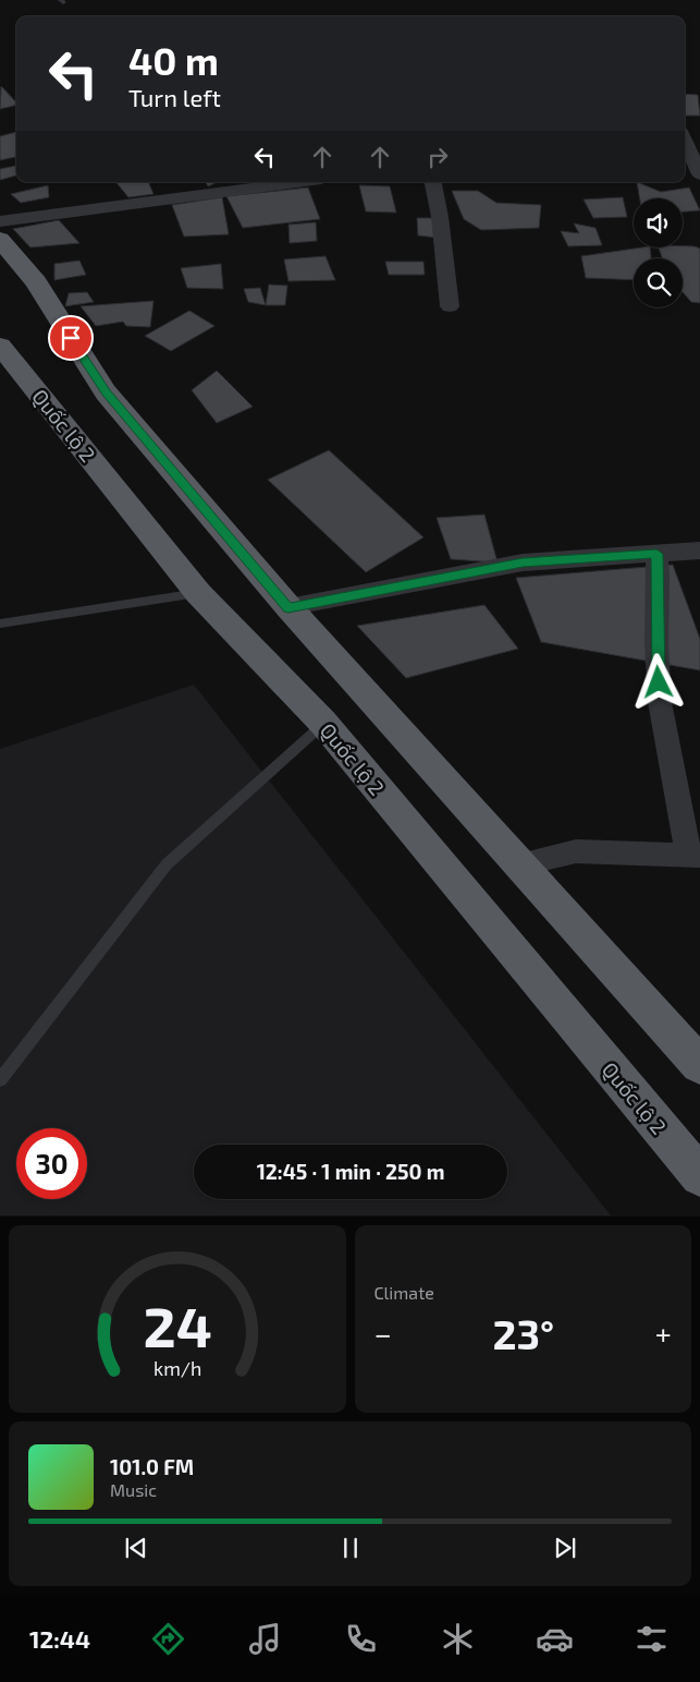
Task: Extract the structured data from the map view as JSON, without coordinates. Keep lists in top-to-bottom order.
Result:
{
  "streets": {
    "highway": ["Quốc lộ 2"]
  },
  "page": {
    "turn": ["40 m", "Turn left"],
    "limit": "30",
    "trip": "12:45 · 1 min · 250 m",
    "tile": "Climate",
    "heat": ["−", "23°", "+"],
    "song": ["101.0 FM", "Music"],
    "tabs": "12:44",
    "gauge": ["24", "km/h"]
  }
}
